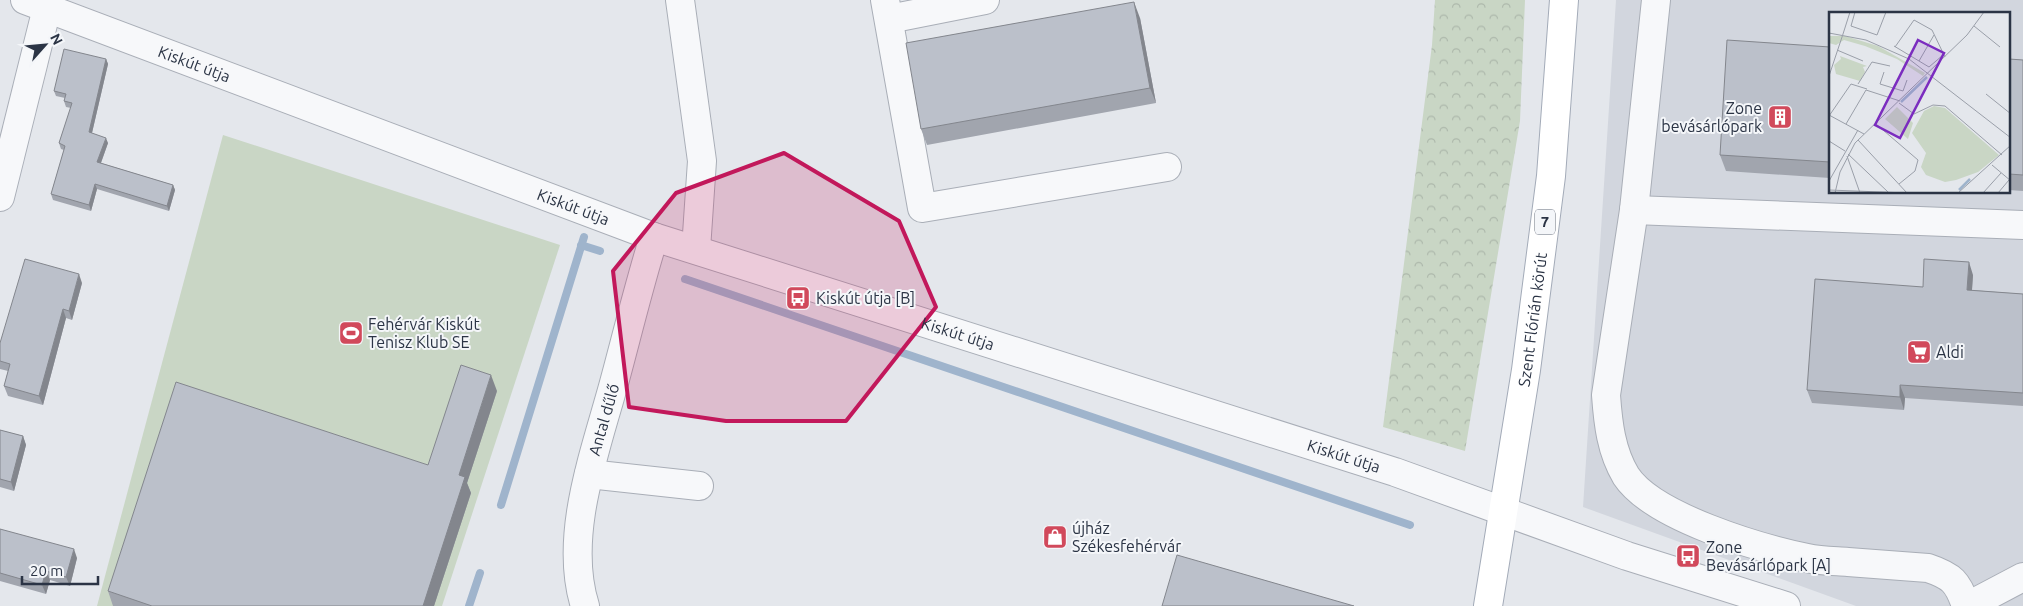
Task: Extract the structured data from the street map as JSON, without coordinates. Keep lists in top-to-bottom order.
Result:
{
  "streets": {
    "main road": ["7", "Szent Flórián körút"],
    "street": ["Kiskút útja", "Antal dűlő"]
  },
  "crossings": [
    ["Kiskút útja", "Szent Flórián körút"],
    ["Kiskút útja", "Antal dűlő"]
  ],
  "places": {
    "building": ["Zone bevásárlópark"],
    "bus stop": ["Kiskút útja [B]", "Zone Bevásárlópark [A]"],
    "sports": ["Fehérvár Kiskút Tenisz Klub SE"],
    "supermarket": ["Aldi"],
    "shop": ["újház Székesfehérvár"]
  },
  "scale_bar": "20 m",
  "north": "top right"
}
